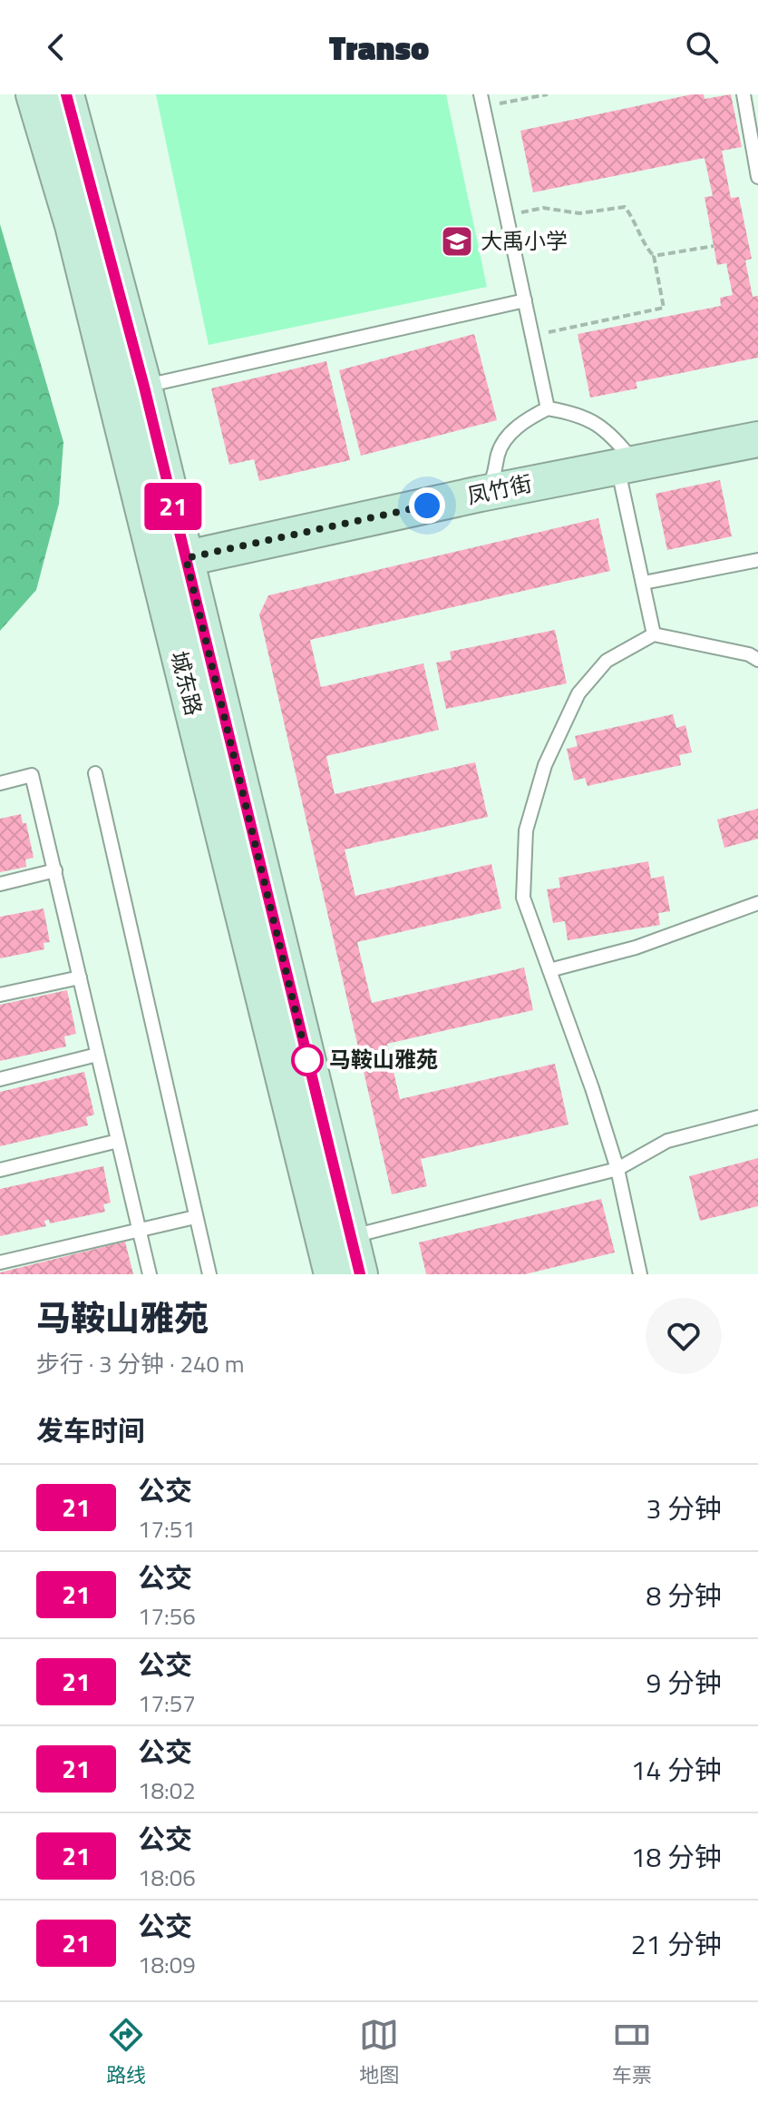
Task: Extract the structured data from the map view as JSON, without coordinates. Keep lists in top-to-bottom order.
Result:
{
  "streets": {
    "street": ["凤竹街", "城东路"]
  },
  "crossings": [
    ["凤竹街", "城东路"]
  ],
  "places": {
    "school or university": ["大禹小学"],
    "other": ["马鞍山雅苑"]
  },
  "lines": ["bus line 21"],
  "page": {
    "header": "Transo",
    "on_map": "21",
    "heading": [
      ["马鞍山雅苑", "步行 · 3 分钟 · 240 m"],
      "发车时间"
    ],
    "list": [
      {
        "mark": "21",
        "name": "公交",
        "note": "17:51",
        "value": "3 分钟"
      },
      {
        "mark": "21",
        "name": "公交",
        "note": "17:56",
        "value": "8 分钟"
      },
      {
        "mark": "21",
        "name": "公交",
        "note": "17:57",
        "value": "9 分钟"
      },
      {
        "mark": "21",
        "name": "公交",
        "note": "18:02",
        "value": "14 分钟"
      },
      {
        "mark": "21",
        "name": "公交",
        "note": "18:06",
        "value": "18 分钟"
      },
      {
        "mark": "21",
        "name": "公交",
        "note": "18:09",
        "value": "21 分钟"
      }
    ],
    "tabs": ["路线", "地图", "车票"]
  }
}
